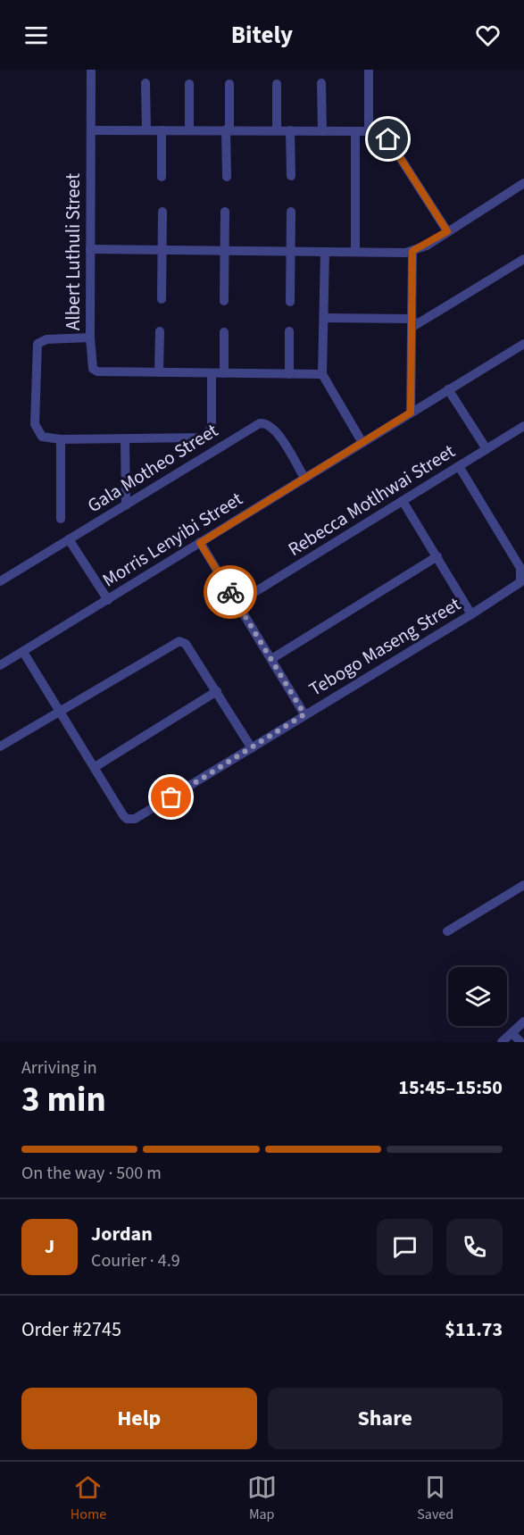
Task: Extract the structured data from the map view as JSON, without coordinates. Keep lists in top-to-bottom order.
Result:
{
  "streets": {
    "street": [
      "Albert Luthuli Street",
      "Gala Motheo Street",
      "Rebecca Motlhwai Street",
      "Morris Lenyibi Street",
      "Tebogo Maseng Street"
    ]
  },
  "crossings": [
    ["Gala Motheo Street", "Morris Lenyibi Street"],
    ["Rebecca Motlhwai Street", "Tebogo Maseng Street"],
    ["Morris Lenyibi Street", "Tebogo Maseng Street"]
  ],
  "page": {
    "header": "Bitely",
    "heading": ["3 min", "Arriving in", "15:45–15:50"],
    "panel": [
      "Jordan",
      "Courier · 4.9",
      "Order #2745",
      "$11.73"
    ],
    "bar": "On the way · 500 m",
    "round": "J",
    "buttons": ["Help", "Share"],
    "tabs": ["Home", "Map", "Saved"]
  }
}
